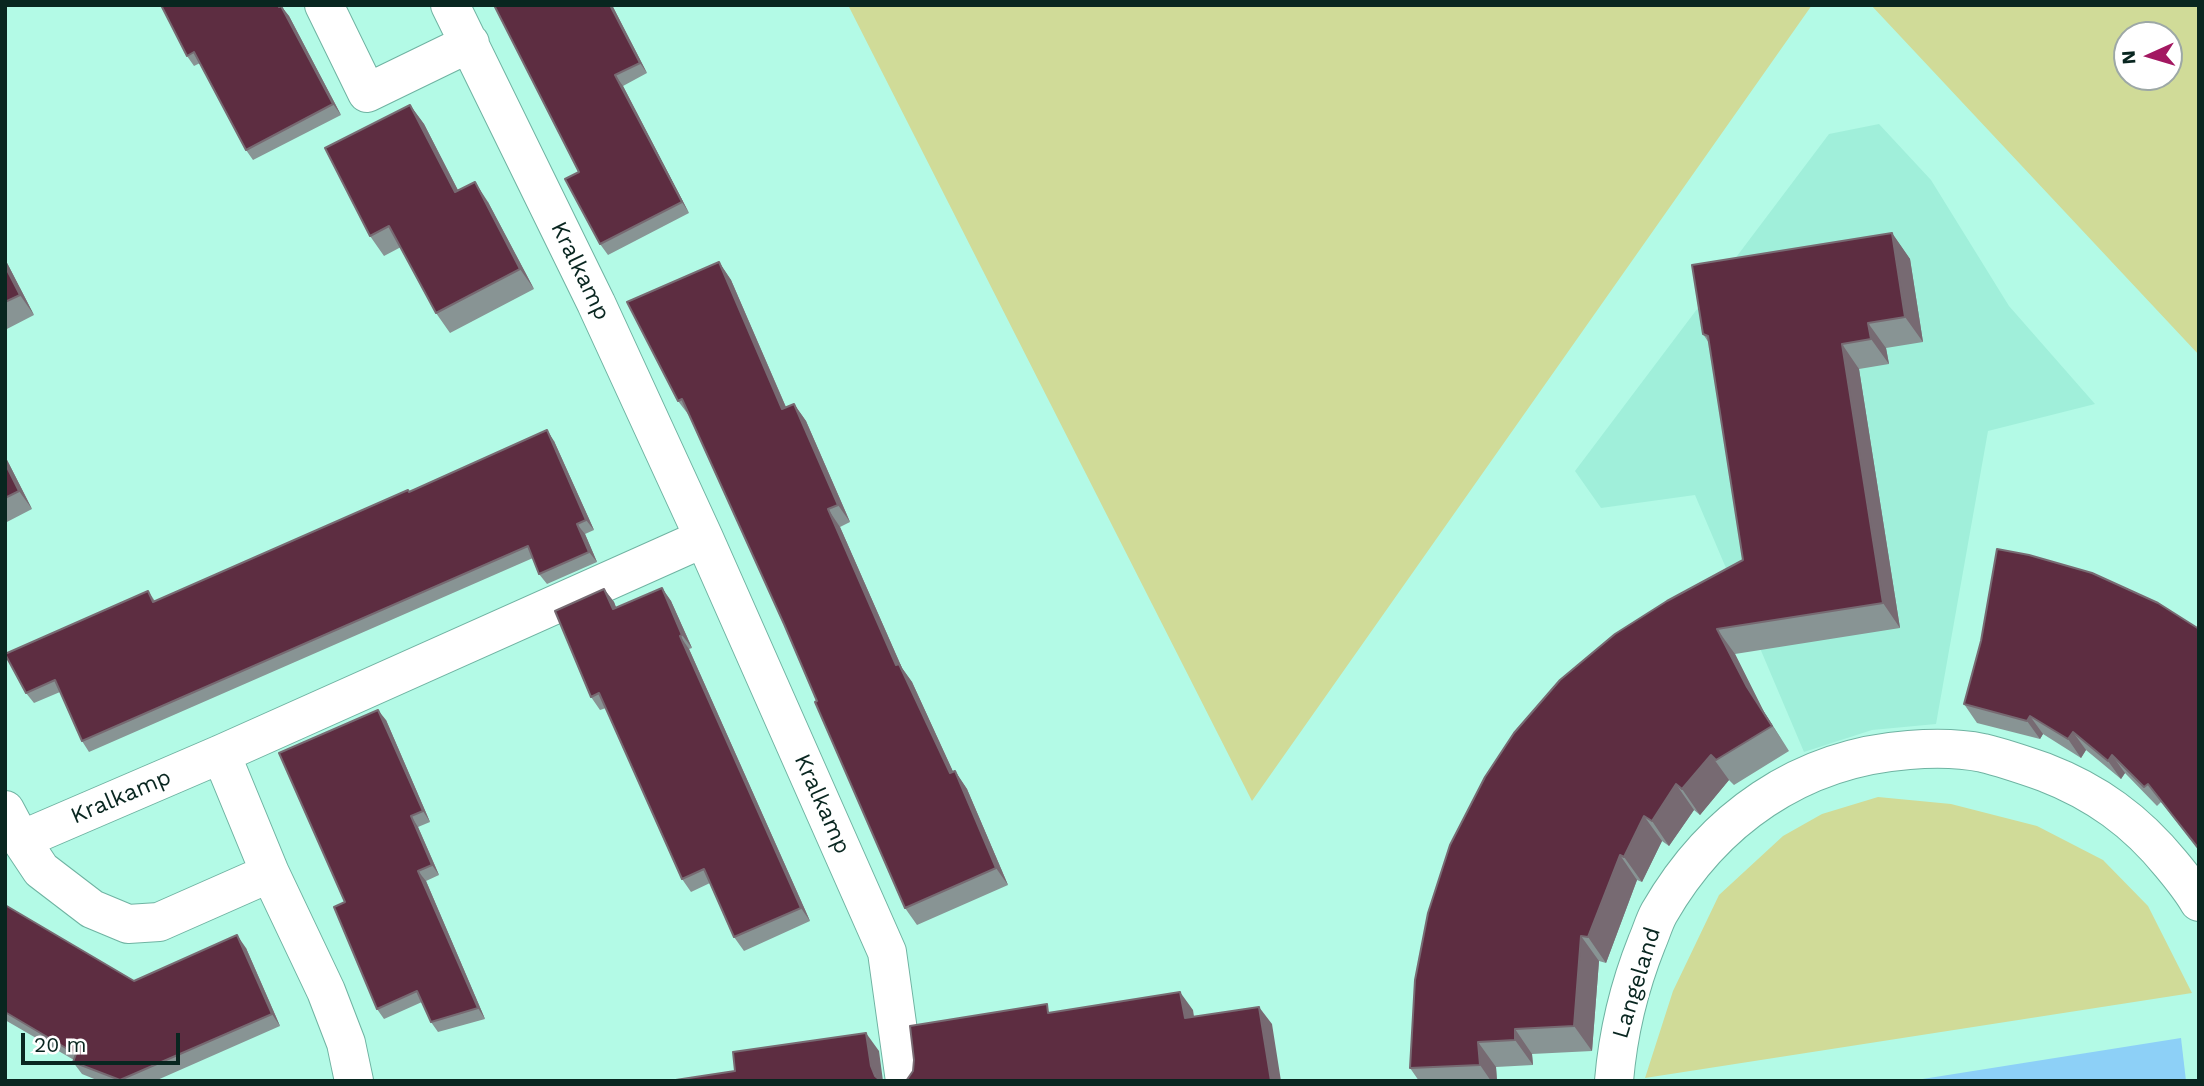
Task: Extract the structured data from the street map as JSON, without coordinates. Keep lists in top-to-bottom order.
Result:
{
  "streets": {
    "street": ["Kralkamp", "Langeland"]
  },
  "scale_bar": "20 m",
  "north": "left"
}
